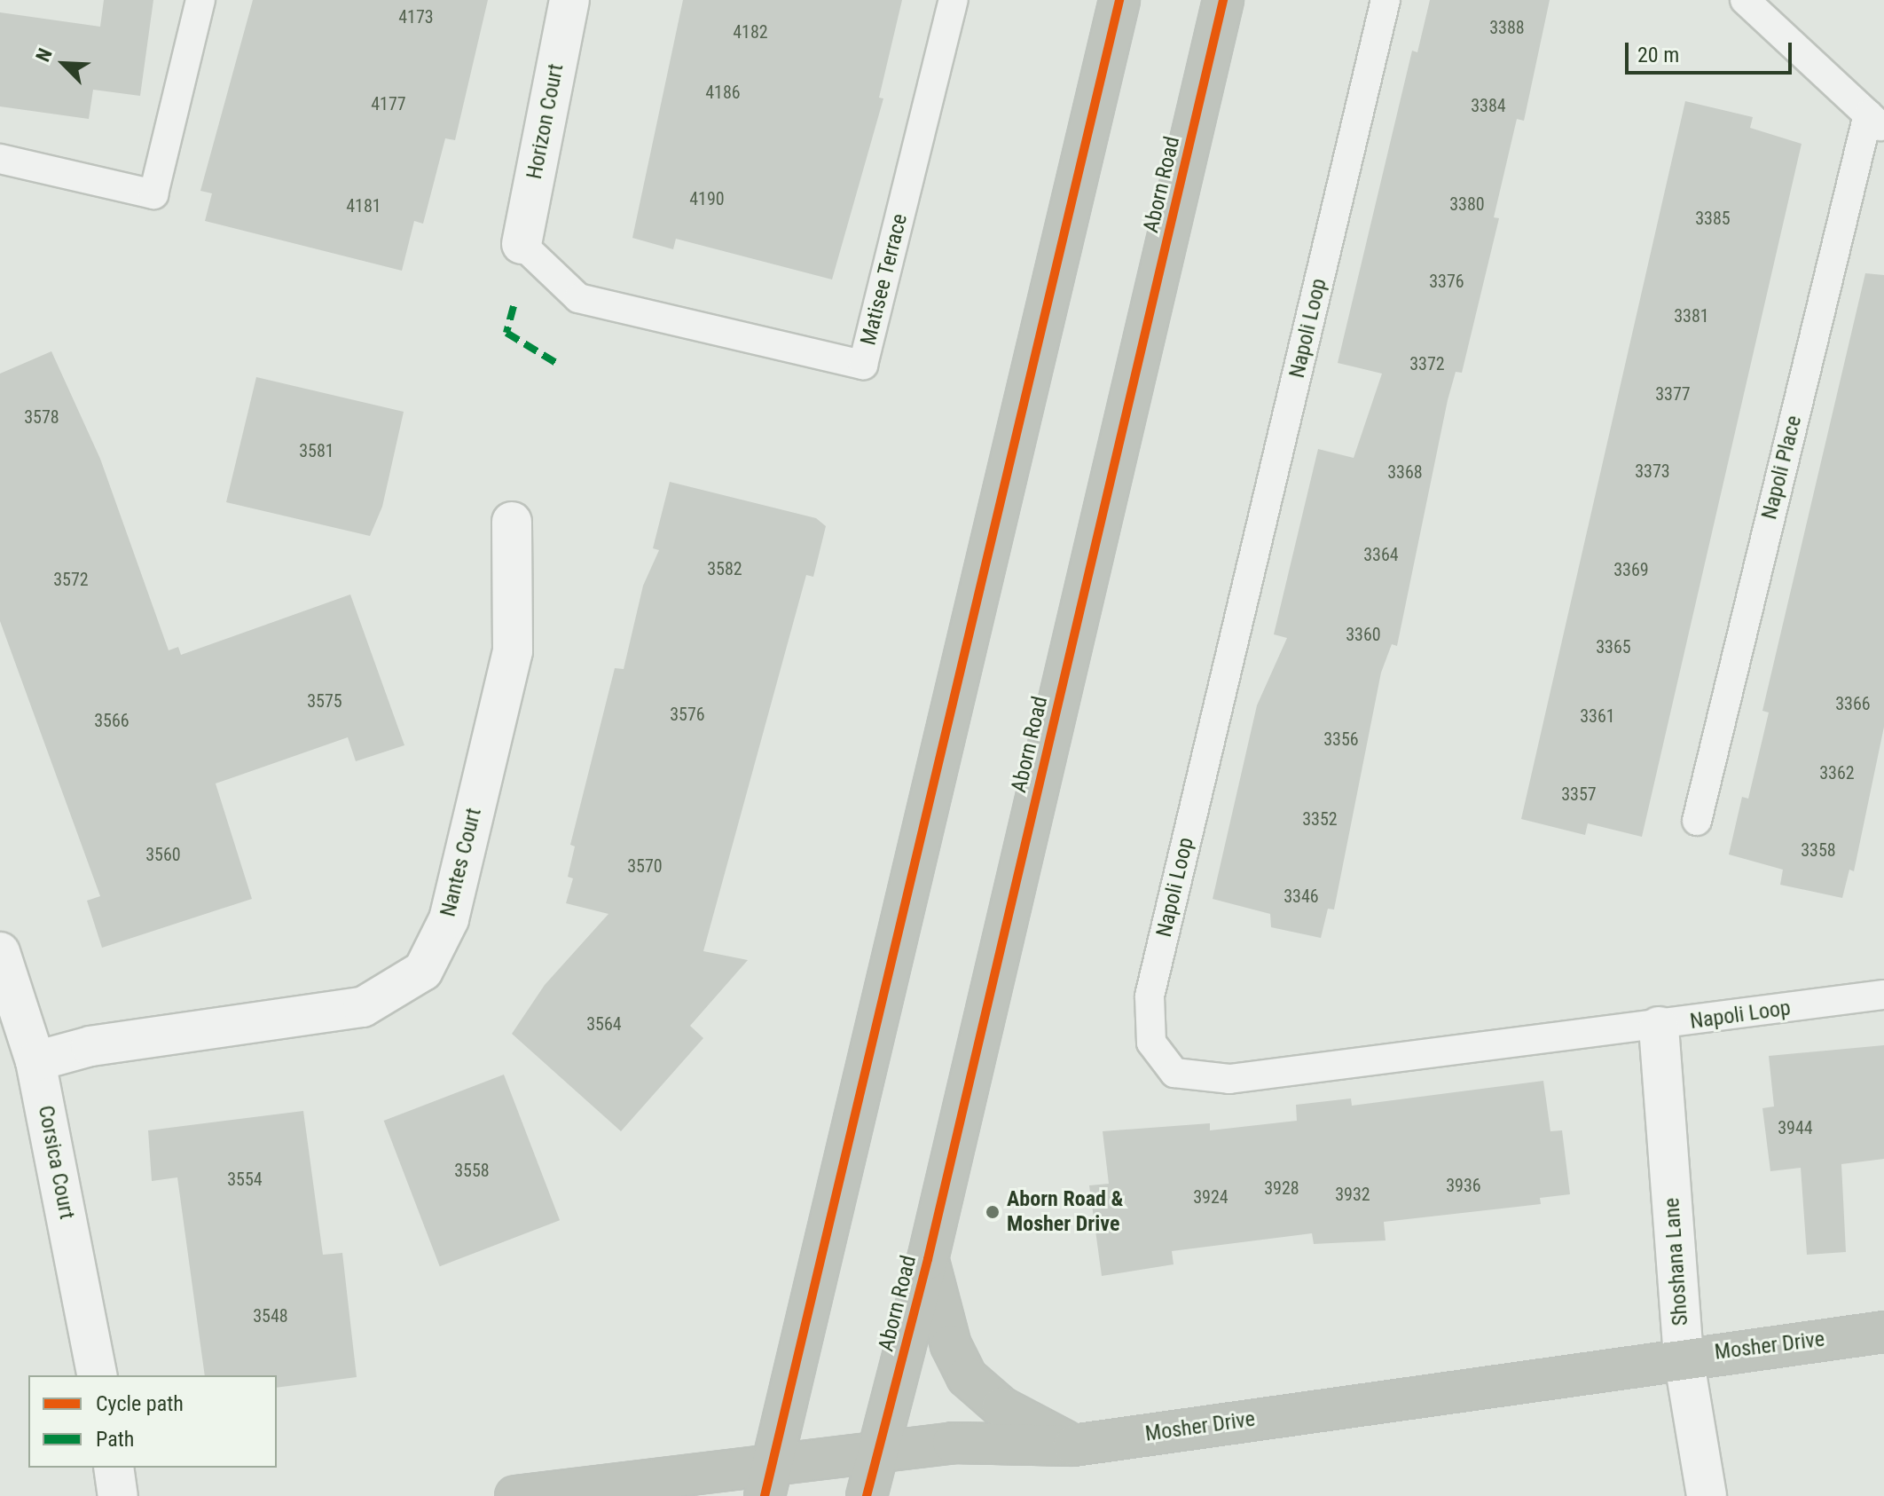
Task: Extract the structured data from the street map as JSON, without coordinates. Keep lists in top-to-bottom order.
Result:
{
  "streets": {
    "main road": ["Aborn Road", "Mosher Drive"],
    "street": [
      "Horizon Court",
      "Nantes Court",
      "Corsica Court",
      "Shoshana Lane"
    ],
    "lane": ["Matisee Terrace", "Napoli Loop", "Napoli Place"]
  },
  "crossings": [
    ["Horizon Court", "Matisee Terrace"],
    ["Aborn Road", "Mosher Drive"],
    ["Napoli Loop", "Shoshana Lane"],
    ["Nantes Court", "Corsica Court"],
    ["Shoshana Lane", "Mosher Drive"]
  ],
  "places": ["Aborn Road & Mosher Drive"],
  "house_numbers": [
    "4173",
    "3388",
    "4182",
    "4186",
    "4177",
    "3384",
    "4190",
    "3380",
    "4181",
    "3385",
    "3376",
    "3381",
    "3372",
    "3377",
    "3578",
    "3581",
    "3373",
    "3368",
    "3364",
    "3582",
    "3369",
    "3572",
    "3360",
    "3365",
    "3575",
    "3366",
    "3576",
    "3361",
    "3566",
    "3356",
    "3362",
    "3357",
    "3352",
    "3358",
    "3560",
    "3570",
    "3346",
    "3564",
    "3944",
    "3558",
    "3554",
    "3936",
    "3928",
    "3932",
    "3924",
    "3548"
  ],
  "legend": ["Cycle path", "Path"],
  "scale_bar": "20 m",
  "north": "top left"
}
